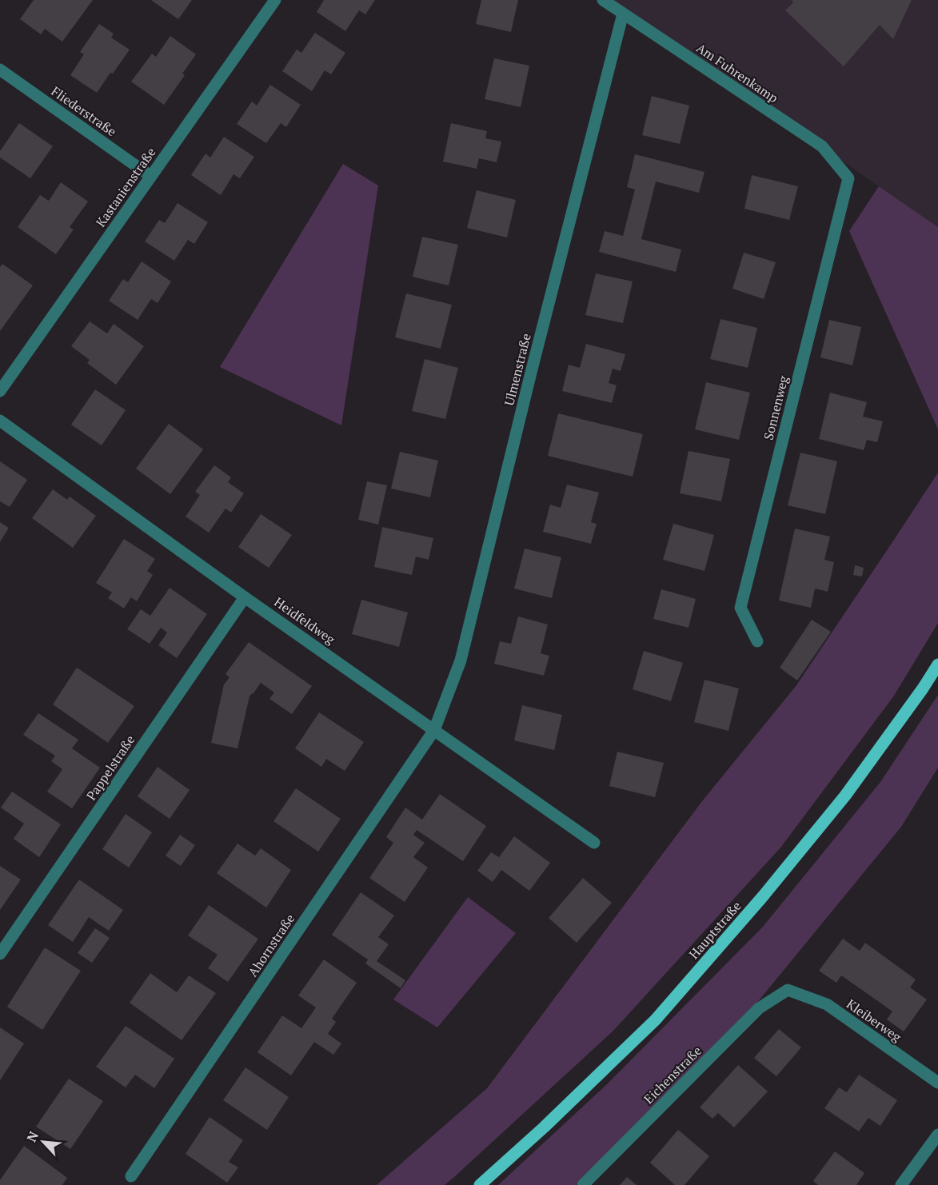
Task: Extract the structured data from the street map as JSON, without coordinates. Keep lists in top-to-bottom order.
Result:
{
  "streets": {
    "main road": ["Hauptstraße"],
    "street": [
      "Am Fuhrenkamp",
      "Fliederstraße",
      "Kastanienstraße",
      "Ulmenstraße",
      "Sonnenweg",
      "Heidfeldweg",
      "Pappelstraße",
      "Ahornstraße",
      "Kleiberweg",
      "Eichenstraße"
    ]
  },
  "crossings": [
    ["Am Fuhrenkamp", "Ulmenstraße"],
    ["Am Fuhrenkamp", "Sonnenweg"],
    ["Fliederstraße", "Kastanienstraße"],
    ["Ulmenstraße", "Heidfeldweg"],
    ["Ulmenstraße", "Ahornstraße"],
    ["Heidfeldweg", "Pappelstraße"],
    ["Heidfeldweg", "Ahornstraße"],
    ["Kleiberweg", "Eichenstraße"]
  ],
  "north": "top left"
}
